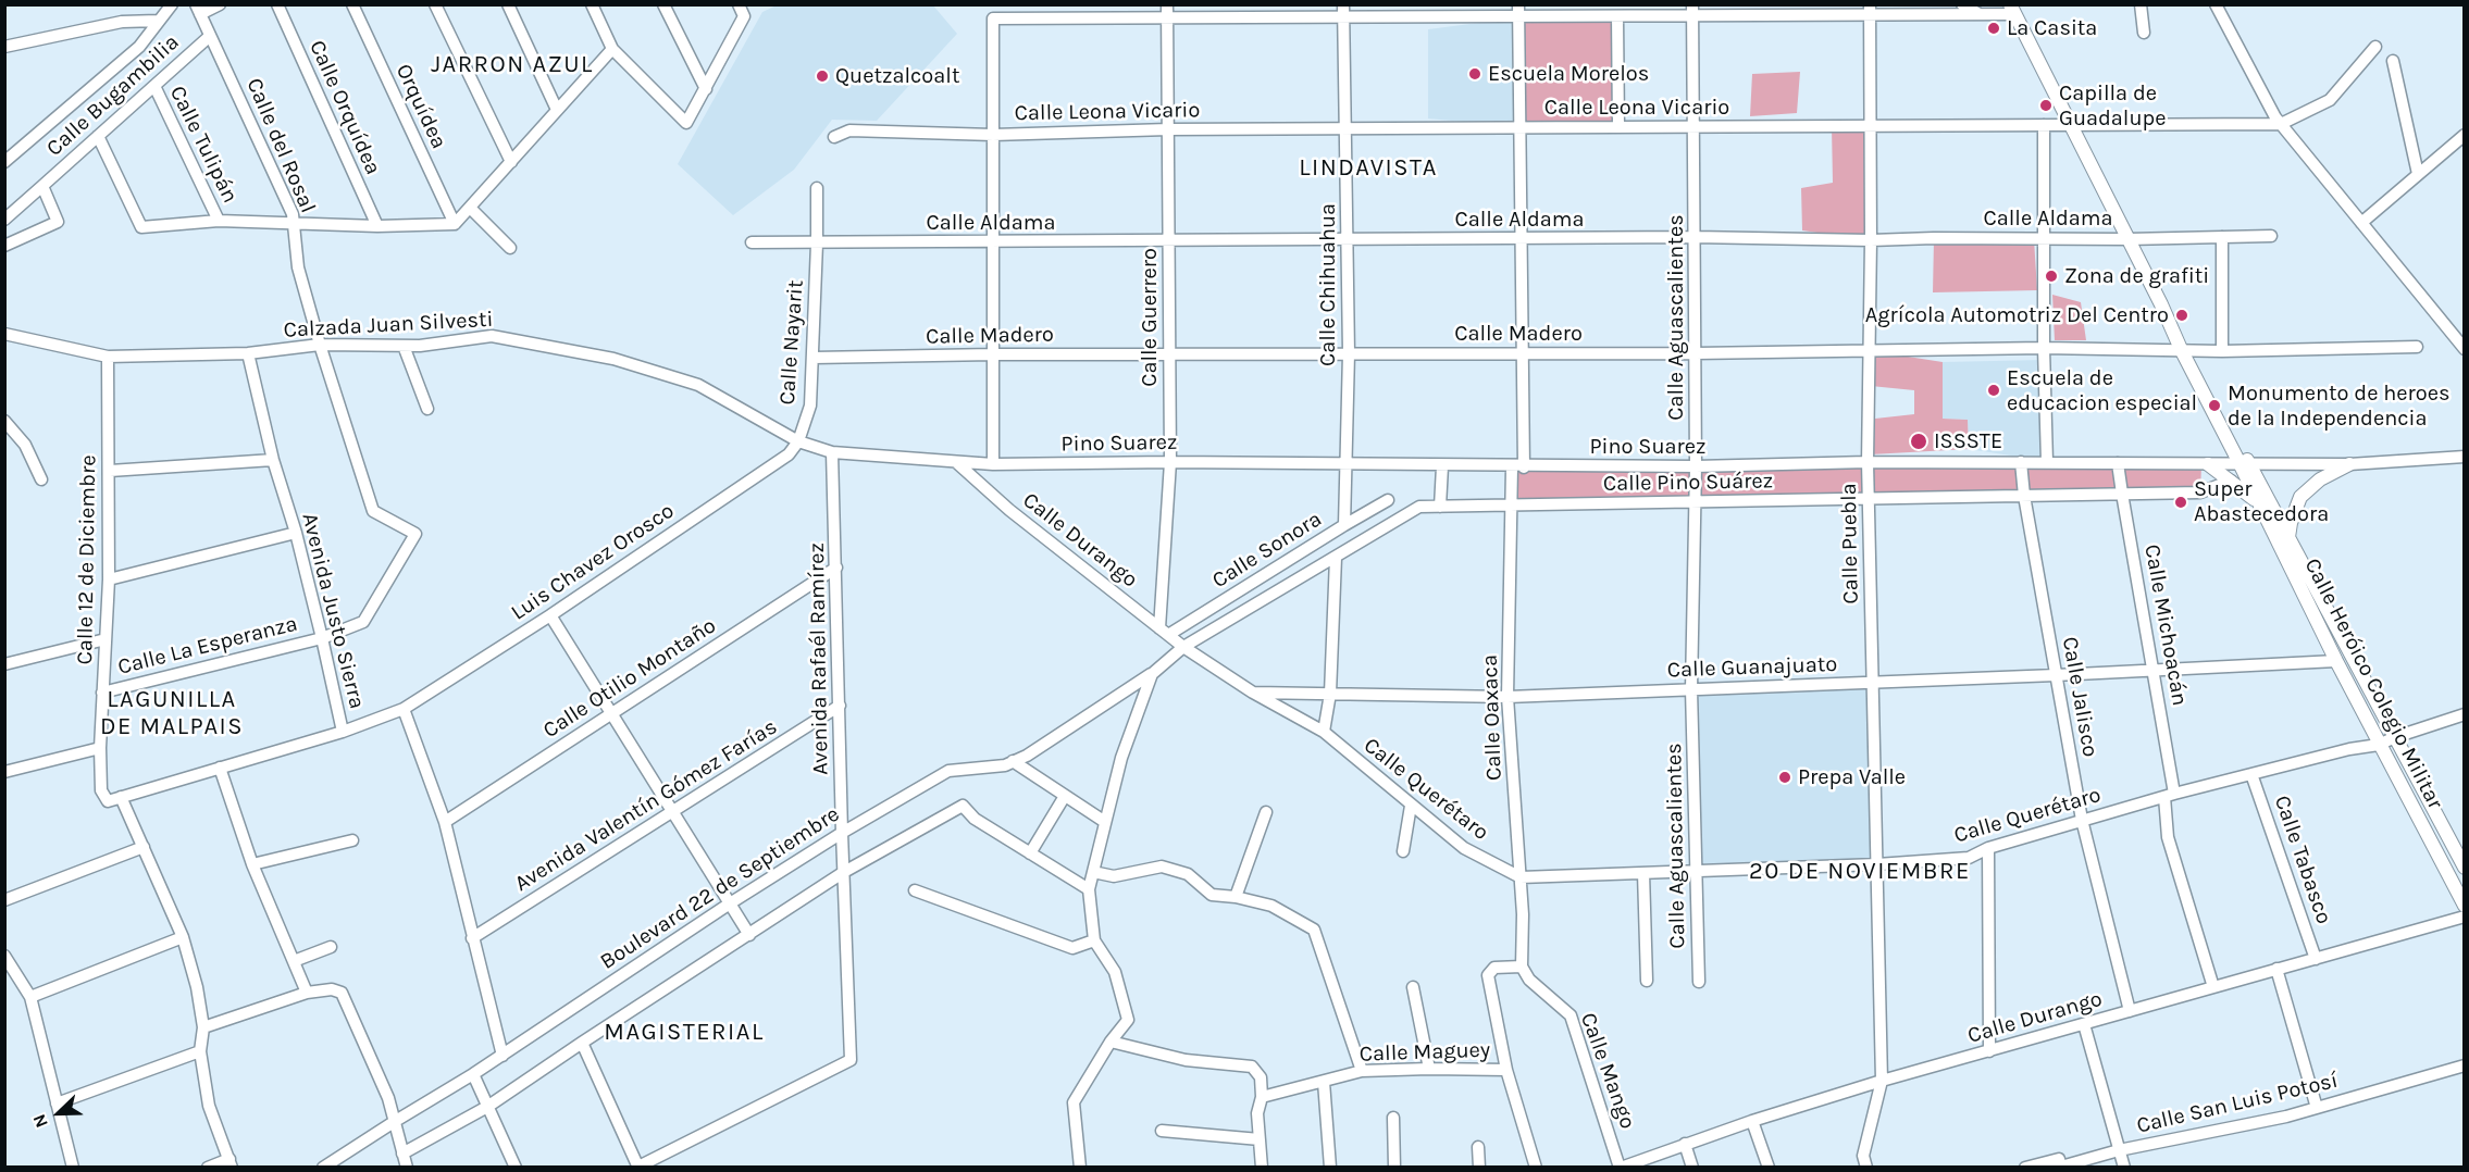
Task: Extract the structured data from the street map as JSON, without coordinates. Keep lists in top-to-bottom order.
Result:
{
  "streets": {
    "main road": ["Calle Heróico Colegio Militar"],
    "street": [
      "Calle Bugambilia",
      "Orquídea",
      "Calle Orquídea",
      "Calle Leona Vicario",
      "Calle Tulipán",
      "Calle del Rosal",
      "Calle Aldama",
      "Calle Chihuahua",
      "Calle Guerrero",
      "Calle Aguascalientes",
      "Calzada Juan Silvesti",
      "Calle Madero",
      "Calle Nayarit",
      "Pino Suarez",
      "Calle Pino Suárez",
      "Calle Durango",
      "Calle Puebla",
      "Calle Sonora",
      "Calle 12 de Diciembre",
      "Luis Chavez Orosco",
      "Avenida Justo Sierra",
      "Calle Michoacán",
      "Calle La Esperanza",
      "Avenida Rafaél Ramírez",
      "Calle Guanajuato",
      "Calle Otilio Montaño",
      "Calle Jalisco",
      "Calle Oaxaca",
      "Calle Querétaro",
      "Avenida Valentín Gómez Farías",
      "Calle Tabasco",
      "Boulevard 22 de Septiembre",
      "Calle Maguey",
      "Calle Mango",
      "Calle San Luis Potosí"
    ]
  },
  "crossings": [
    ["Calle Bugambilia", "Calle Tulipán"],
    ["Calle Bugambilia", "Calle del Rosal"],
    ["Calle Leona Vicario", "Calle Chihuahua"],
    ["Calle Leona Vicario", "Calle Guerrero"],
    ["Calle Leona Vicario", "Calle Aguascalientes"],
    ["Calle Leona Vicario", "Calle Puebla"],
    ["Calle Leona Vicario", "Calle Heróico Colegio Militar"],
    ["Calle del Rosal", "Calzada Juan Silvesti"],
    ["Calle del Rosal", "Avenida Justo Sierra"],
    ["Calle del Rosal", "Calle La Esperanza"],
    ["Calle Aldama", "Calle Chihuahua"],
    ["Calle Aldama", "Calle Guerrero"],
    ["Calle Aldama", "Calle Aguascalientes"],
    ["Calle Aldama", "Calle Nayarit"],
    ["Calle Aldama", "Calle Puebla"],
    ["Calle Aldama", "Calle Heróico Colegio Militar"],
    ["Calle Chihuahua", "Calle Madero"],
    ["Calle Chihuahua", "Pino Suarez"],
    ["Calle Chihuahua", "Calle Sonora"],
    ["Calle Guerrero", "Calle Madero"],
    ["Calle Guerrero", "Pino Suarez"],
    ["Calle Guerrero", "Calle Durango"],
    ["Calle Guerrero", "Calle Sonora"],
    ["Calle Aguascalientes", "Calle Madero"],
    ["Calle Aguascalientes", "Pino Suarez"],
    ["Calle Aguascalientes", "Calle Pino Suárez"],
    ["Calle Aguascalientes", "Calle Guanajuato"],
    ["Calle Aguascalientes", "Calle Querétaro"],
    ["Calzada Juan Silvesti", "Calle Nayarit"],
    ["Calzada Juan Silvesti", "Pino Suarez"],
    ["Calzada Juan Silvesti", "Calle 12 de Diciembre"],
    ["Calzada Juan Silvesti", "Luis Chavez Orosco"],
    ["Calzada Juan Silvesti", "Avenida Justo Sierra"],
    ["Calzada Juan Silvesti", "Avenida Rafaél Ramírez"],
    ["Calle Madero", "Calle Nayarit"],
    ["Calle Madero", "Calle Puebla"],
    ["Calle Madero", "Calle Heróico Colegio Militar"],
    ["Calle Nayarit", "Luis Chavez Orosco"],
    ["Pino Suarez", "Calle Durango"],
    ["Pino Suarez", "Calle Puebla"],
    ["Pino Suarez", "Calle Michoacán"],
    ["Pino Suarez", "Avenida Rafaél Ramírez"],
    ["Pino Suarez", "Calle Heróico Colegio Militar"],
    ["Pino Suarez", "Calle Jalisco"],
    ["Pino Suarez", "Calle Oaxaca"],
    ["Calle Pino Suárez", "Calle Durango"],
    ["Calle Pino Suárez", "Calle Puebla"],
    ["Calle Pino Suárez", "Calle Michoacán"],
    ["Calle Pino Suárez", "Calle Jalisco"],
    ["Calle Pino Suárez", "Calle Oaxaca"],
    ["Calle Durango", "Calle Puebla"],
    ["Calle Durango", "Calle Sonora"],
    ["Calle Durango", "Calle Michoacán"],
    ["Calle Durango", "Calle Jalisco"],
    ["Calle Durango", "Calle Tabasco"],
    ["Calle Durango", "Calle Mango"],
    ["Calle Puebla", "Calle Guanajuato"],
    ["Calle Puebla", "Calle Querétaro"],
    ["Calle 12 de Diciembre", "Calle La Esperanza"],
    ["Luis Chavez Orosco", "Avenida Justo Sierra"],
    ["Avenida Justo Sierra", "Calle La Esperanza"],
    ["Calle Michoacán", "Calle Guanajuato"],
    ["Calle Michoacán", "Calle Querétaro"],
    ["Avenida Rafaél Ramírez", "Calle Otilio Montaño"],
    ["Avenida Rafaél Ramírez", "Avenida Valentín Gómez Farías"],
    ["Avenida Rafaél Ramírez", "Boulevard 22 de Septiembre"],
    ["Calle Guanajuato", "Calle Heróico Colegio Militar"],
    ["Calle Guanajuato", "Calle Jalisco"],
    ["Calle Guanajuato", "Calle Oaxaca"],
    ["Calle Guanajuato", "Calle Querétaro"],
    ["Calle Heróico Colegio Militar", "Calle Querétaro"],
    ["Calle Jalisco", "Calle Querétaro"],
    ["Calle Oaxaca", "Calle Querétaro"],
    ["Calle Oaxaca", "Calle Mango"],
    ["Calle Querétaro", "Calle Tabasco"]
  ],
  "districts": [
    "JARRON AZUL",
    "LINDAVISTA",
    "LAGUNILLA DE MALPAIS",
    "20 DE NOVIEMBRE",
    "MAGISTERIAL"
  ],
  "places": [
    "La Casita",
    "Escuela Morelos",
    "Quetzalcoalt",
    "Capilla de Guadalupe",
    "Zona de grafiti",
    "Agrícola Automotriz Del Centro",
    "Escuela de educacion especial",
    "Monumento de heroes de la Independencia",
    "ISSSTE",
    "Super Abastecedora",
    "Prepa Valle"
  ],
  "north": "bottom left"
}
